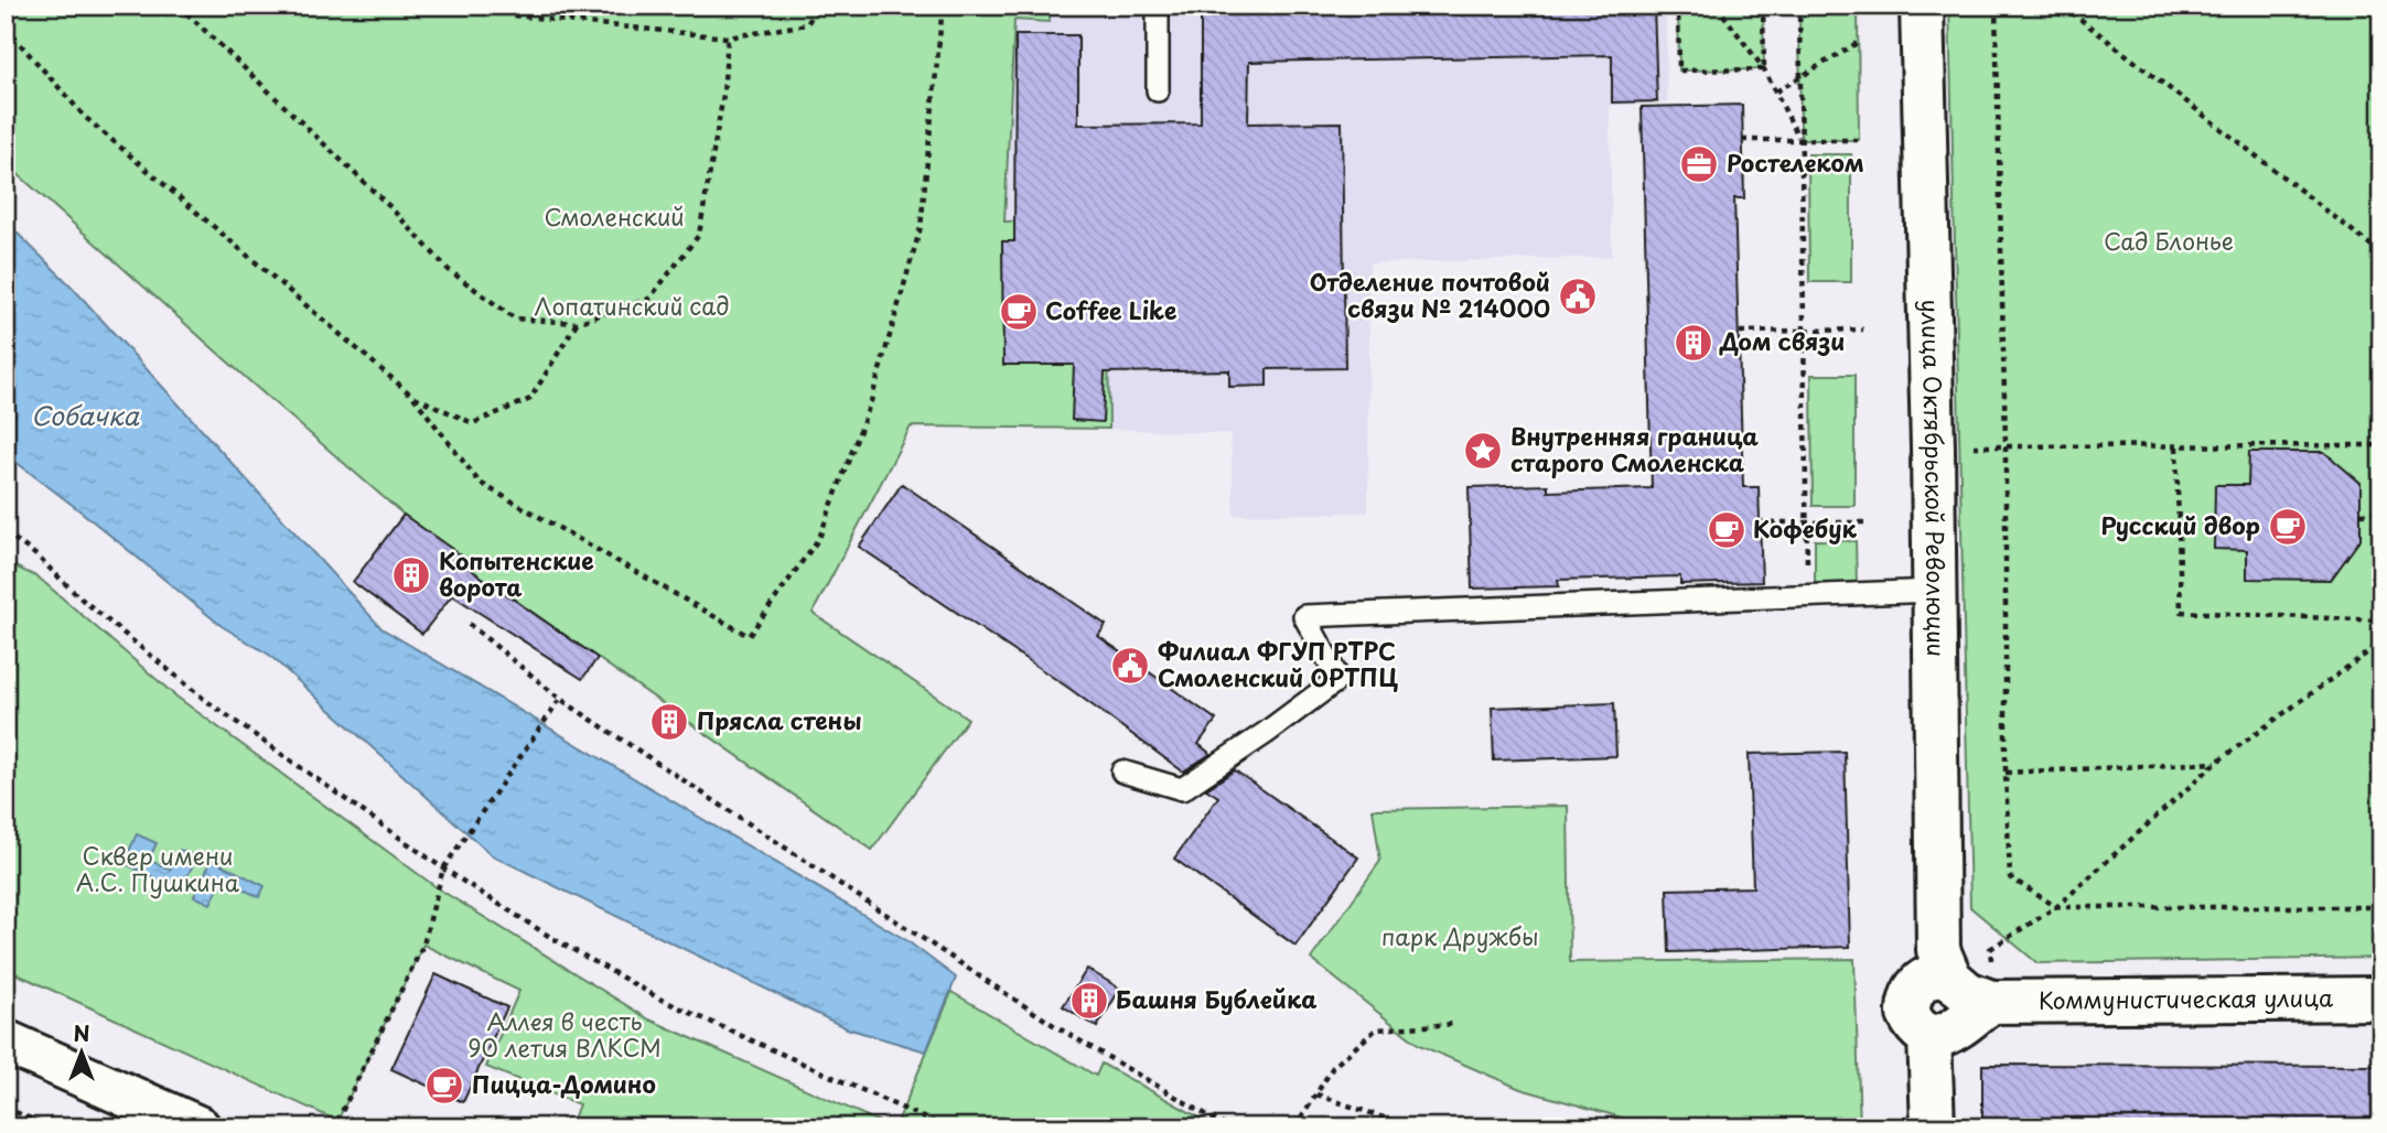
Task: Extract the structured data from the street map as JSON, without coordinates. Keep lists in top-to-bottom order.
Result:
{
  "streets": {
    "street": ["улица Октябрьской Революции", "Коммунистическая улица"]
  },
  "water": ["Собачка"],
  "parks": [
    "Смоленский",
    "Сад Блонье",
    "Лопатинский сад",
    "Cквер имени А.С. Пушкина",
    "парк Дружбы",
    "Аллея в честь 90 летия ВЛКСМ"
  ],
  "places": {
    "office": ["Ростелеком"],
    "public building": ["Отделение почтовой связи № 214000", "Филиал ФГУП РТРС Смоленский ОРТПЦ"],
    "cafe": [
      "Coffee Like",
      "Русский двор",
      "Кофебук",
      "Пицца-Домино"
    ],
    "building": [
      "Дом связи",
      "Копытенские ворота",
      "Прясла стены",
      "Башня Бублейка"
    ],
    "place": ["Внутренняя граница старого Смоленска"]
  },
  "north": "top"
}
